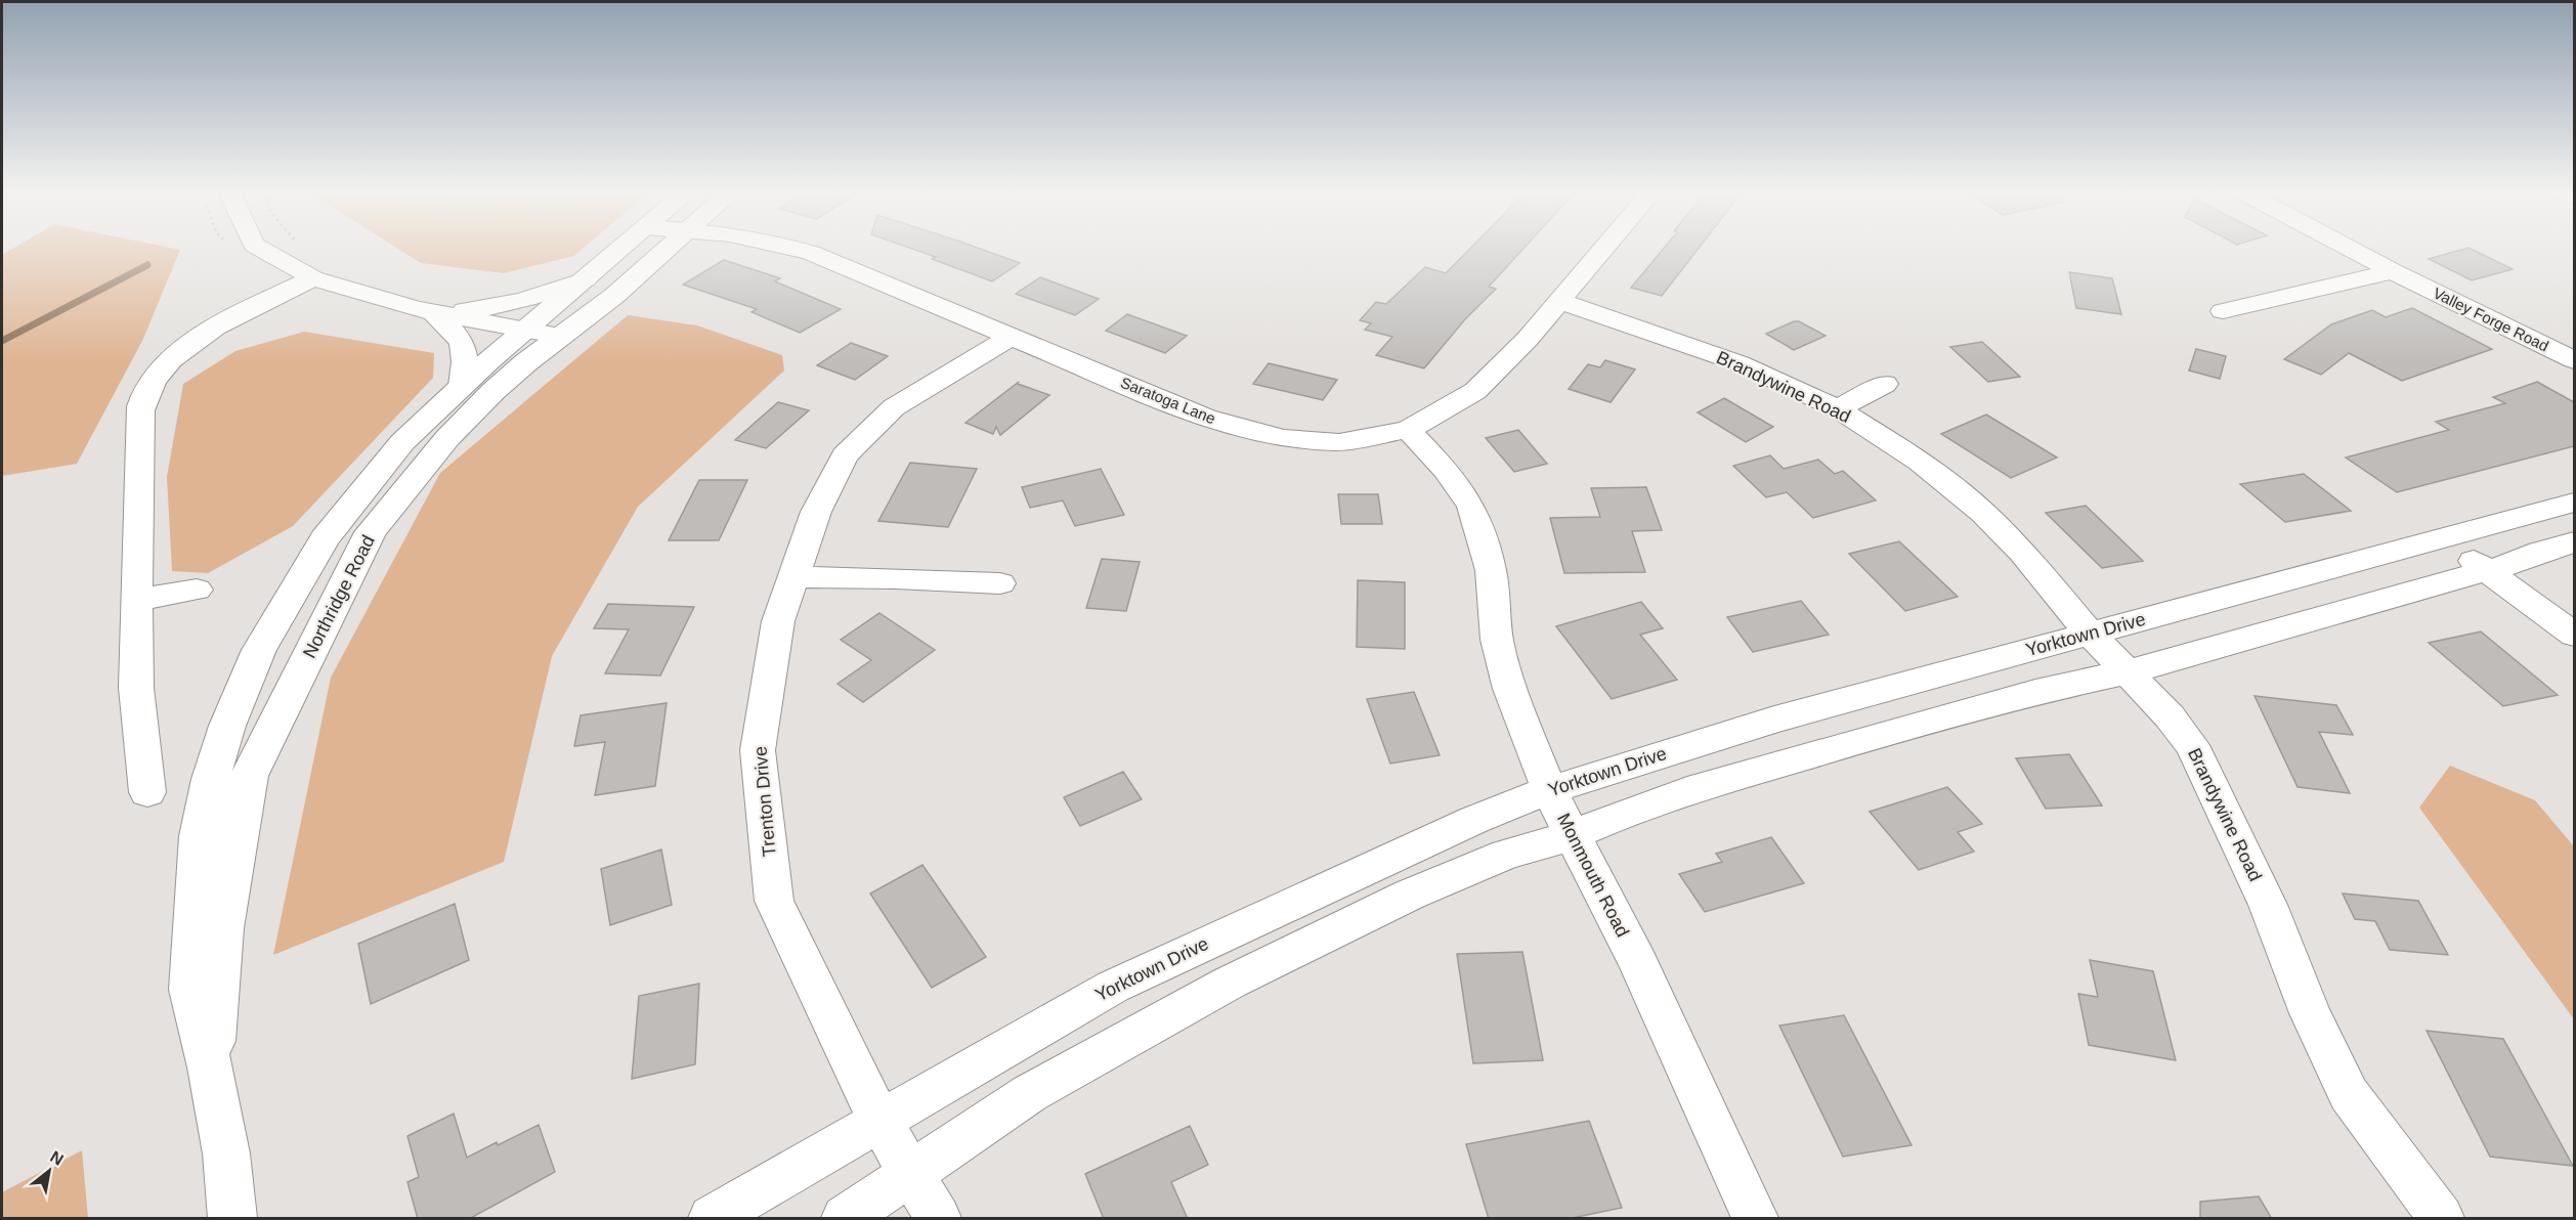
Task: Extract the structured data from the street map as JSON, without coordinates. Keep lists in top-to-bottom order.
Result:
{
  "streets": {
    "main road": ["Northridge Road"],
    "street": [
      "Valley Forge Road",
      "Brandywine Road",
      "Saratoga Lane",
      "Yorktown Drive",
      "Trenton Drive",
      "Monmouth Road"
    ]
  },
  "crossings": [
    ["Brandywine Road", "Saratoga Lane"],
    ["Brandywine Road", "Yorktown Drive"],
    ["Saratoga Lane", "Trenton Drive"],
    ["Saratoga Lane", "Monmouth Road"],
    ["Yorktown Drive", "Trenton Drive"],
    ["Yorktown Drive", "Monmouth Road"]
  ],
  "north": "top right"
}
